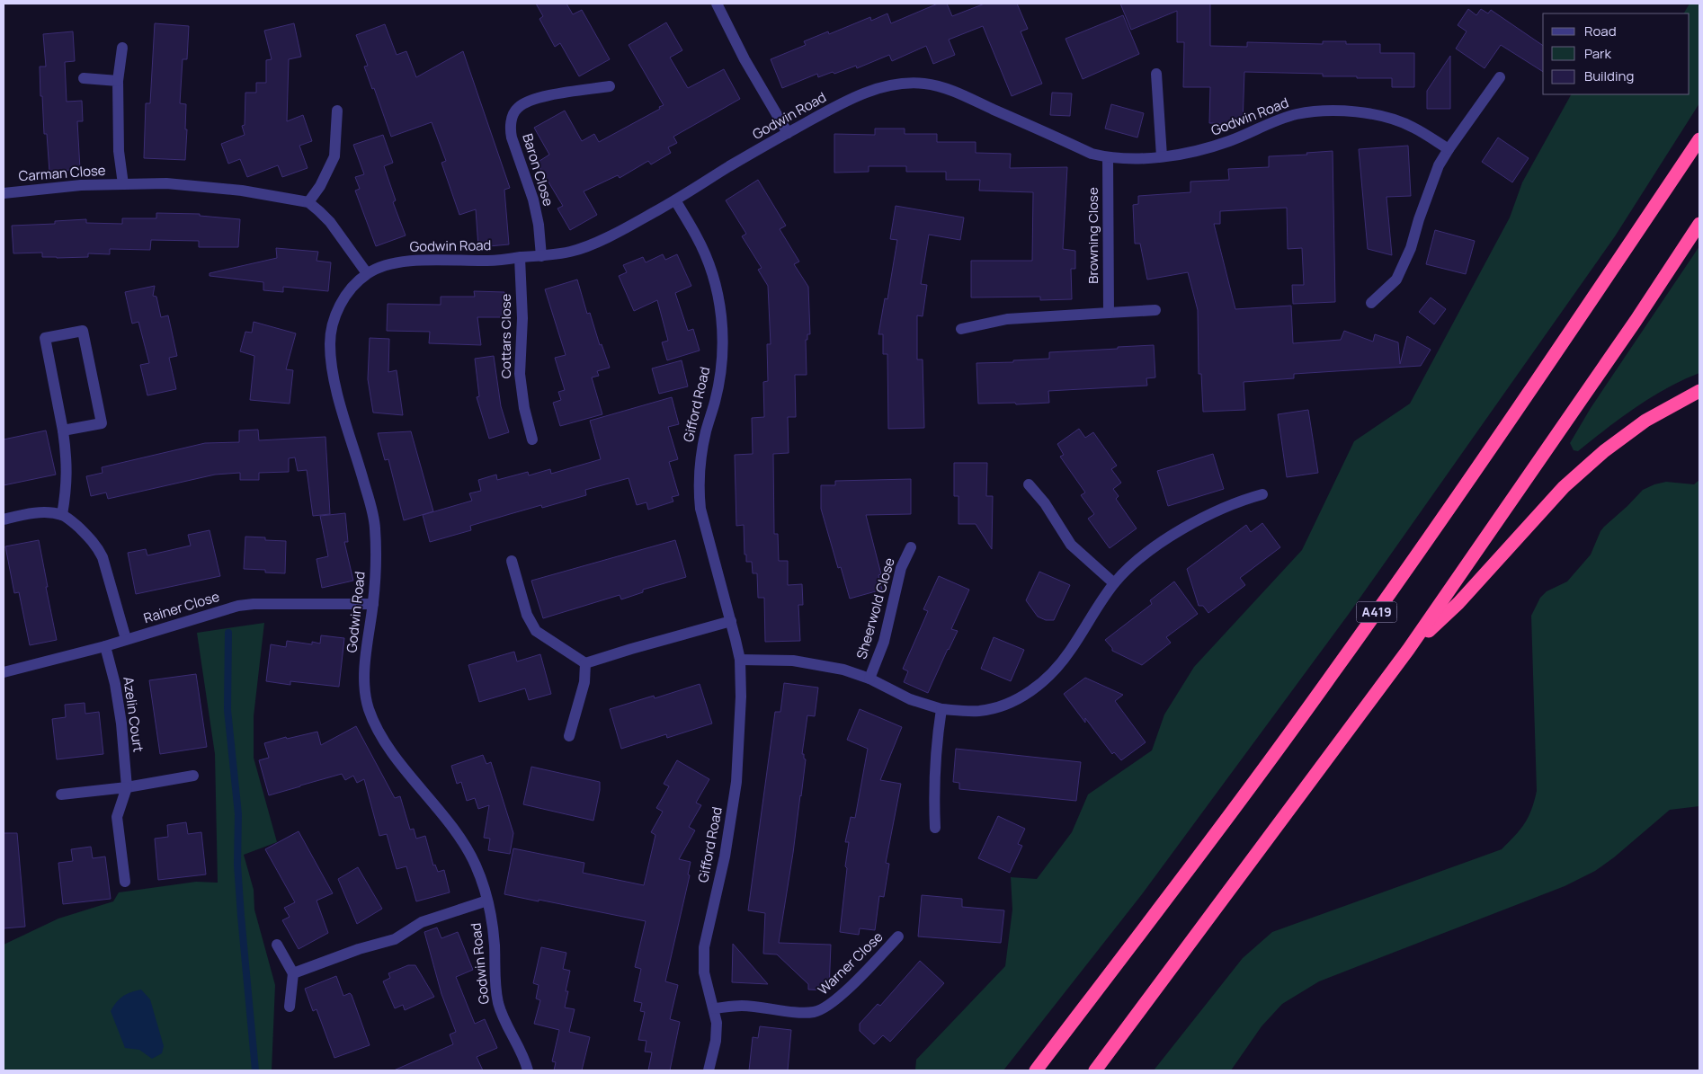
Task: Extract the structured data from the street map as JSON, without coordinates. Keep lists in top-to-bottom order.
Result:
{
  "streets": {
    "highway": ["A419"],
    "street": [
      "Godwin Road",
      "Baron Close",
      "Carman Close",
      "Browning Close",
      "Cottars Close",
      "Gifford Road",
      "Rainer Close",
      "Sheerwold Close",
      "Azelin Court",
      "Warner Close"
    ]
  },
  "crossings": [
    ["Godwin Road", "Baron Close"],
    ["Godwin Road", "Browning Close"],
    ["Godwin Road", "Cottars Close"],
    ["Godwin Road", "Gifford Road"],
    ["Godwin Road", "Rainer Close"],
    ["Gifford Road", "Sheerwold Close"],
    ["Gifford Road", "Warner Close"],
    ["Rainer Close", "Azelin Court"]
  ],
  "legend": ["Road", "Park", "Building"]
}
